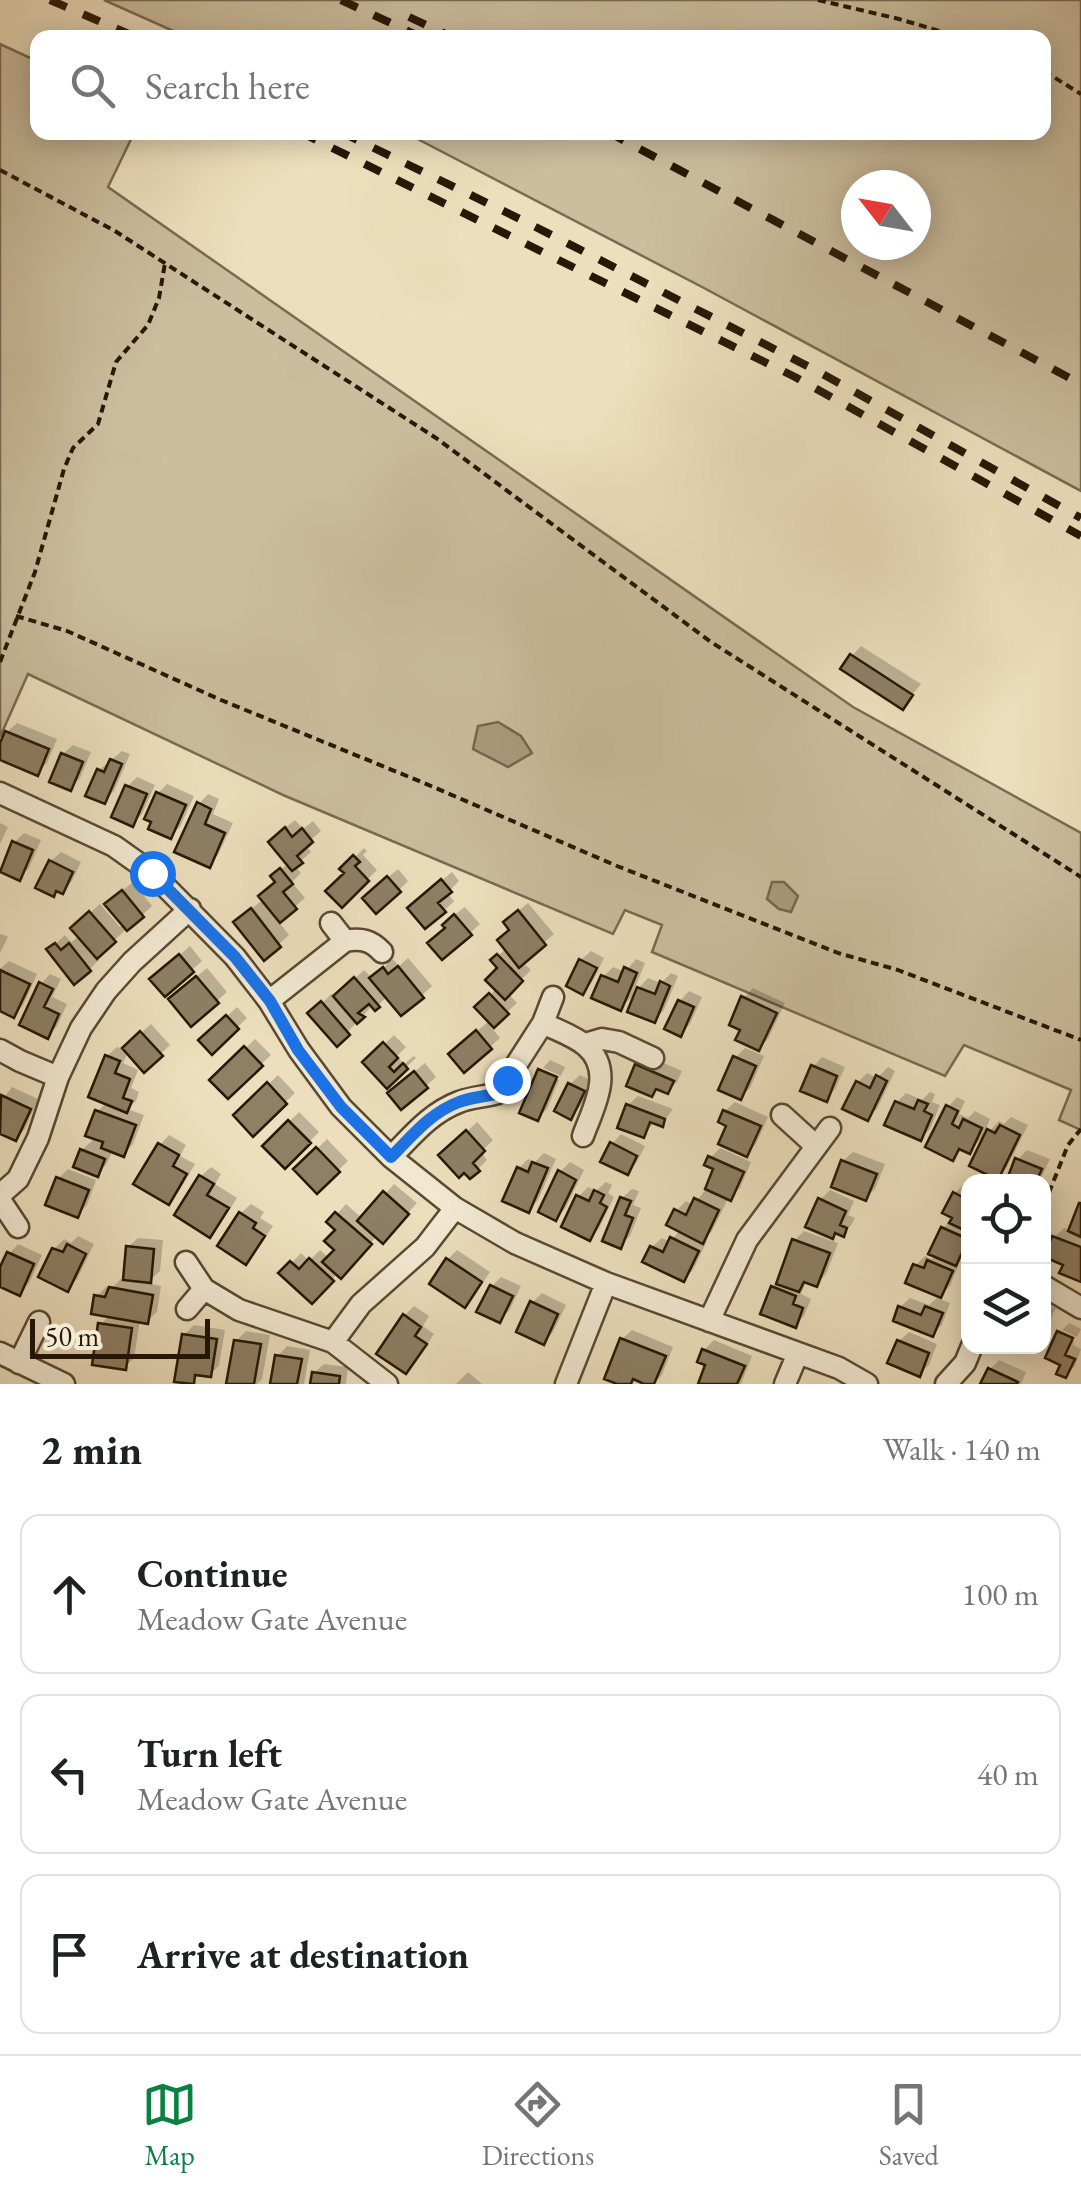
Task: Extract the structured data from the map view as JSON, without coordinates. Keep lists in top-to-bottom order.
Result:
{
  "scale_bar": "50 m",
  "north": "top left",
  "page": {
    "search": "Search here",
    "scale": "50 m",
    "heading": ["2 min", "Walk · 140 m"],
    "list": [
      ["Continue", "Meadow Gate Avenue", "100 m"],
      ["Turn left", "Meadow Gate Avenue", "40 m"],
      "Arrive at destination"
    ],
    "nav": ["Map", "Directions", "Saved"]
  }
}
